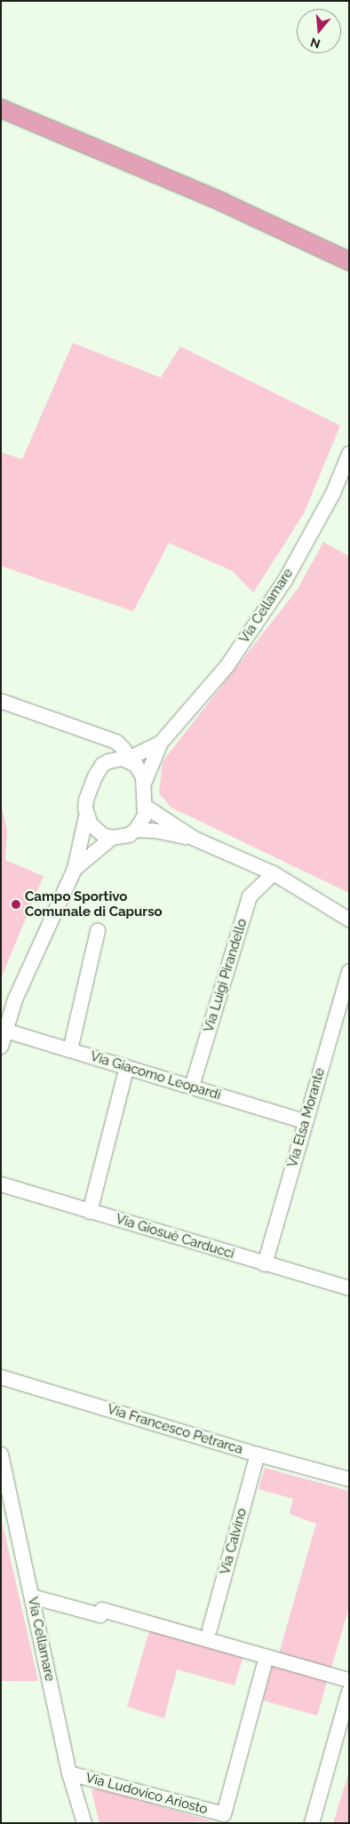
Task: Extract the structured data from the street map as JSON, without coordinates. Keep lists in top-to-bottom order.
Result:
{
  "streets": {
    "street": [
      "Via Cellamare",
      "Via Luigi Pirandello",
      "Via Giacomo Leopardi",
      "Via Elsa Morante",
      "Via Giosuè Carducci",
      "Via Francesco Petrarca",
      "Via Calvino",
      "Via Ludovico Ariosto"
    ]
  },
  "crossings": [
    ["Via Cellamare", "Via Ludovico Ariosto"],
    ["Via Luigi Pirandello", "Via Giacomo Leopardi"],
    ["Via Giacomo Leopardi", "Via Elsa Morante"],
    ["Via Elsa Morante", "Via Giosuè Carducci"],
    ["Via Francesco Petrarca", "Via Calvino"]
  ],
  "places": ["Campo Sportivo Comunale di Capurso"],
  "north": "bottom"
}
